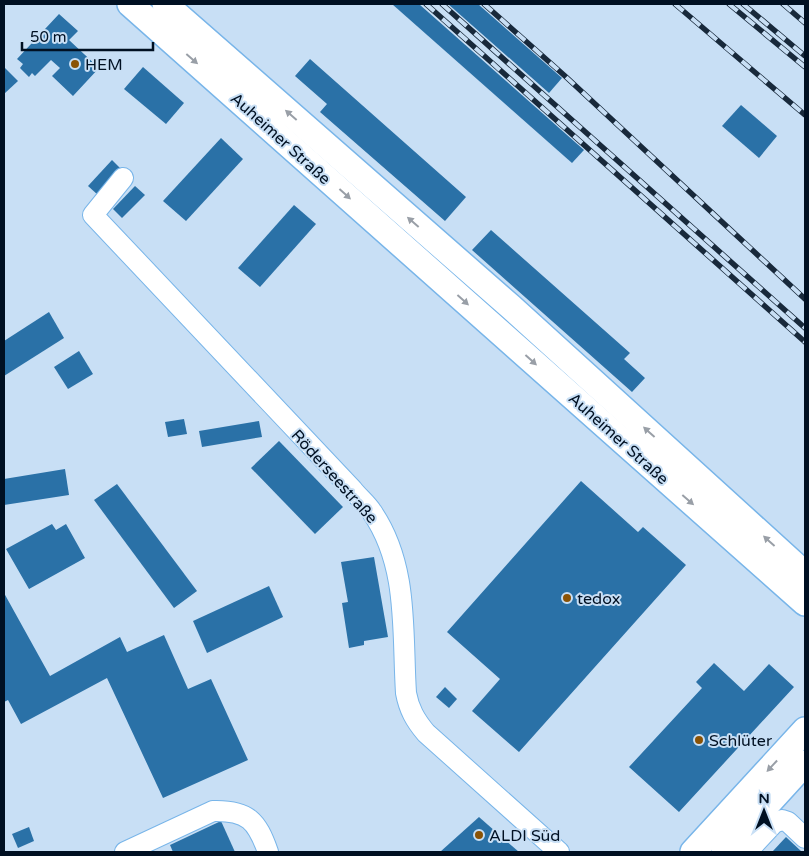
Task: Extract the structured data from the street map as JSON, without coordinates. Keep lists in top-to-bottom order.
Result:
{
  "streets": {
    "main road": ["Auheimer Straße"],
    "street": ["Röderseestraße"]
  },
  "places": [
    "HEM",
    "tedox",
    "Schlüter",
    "ALDI Süd"
  ],
  "scale_bar": "50 m",
  "north": "top"
}
